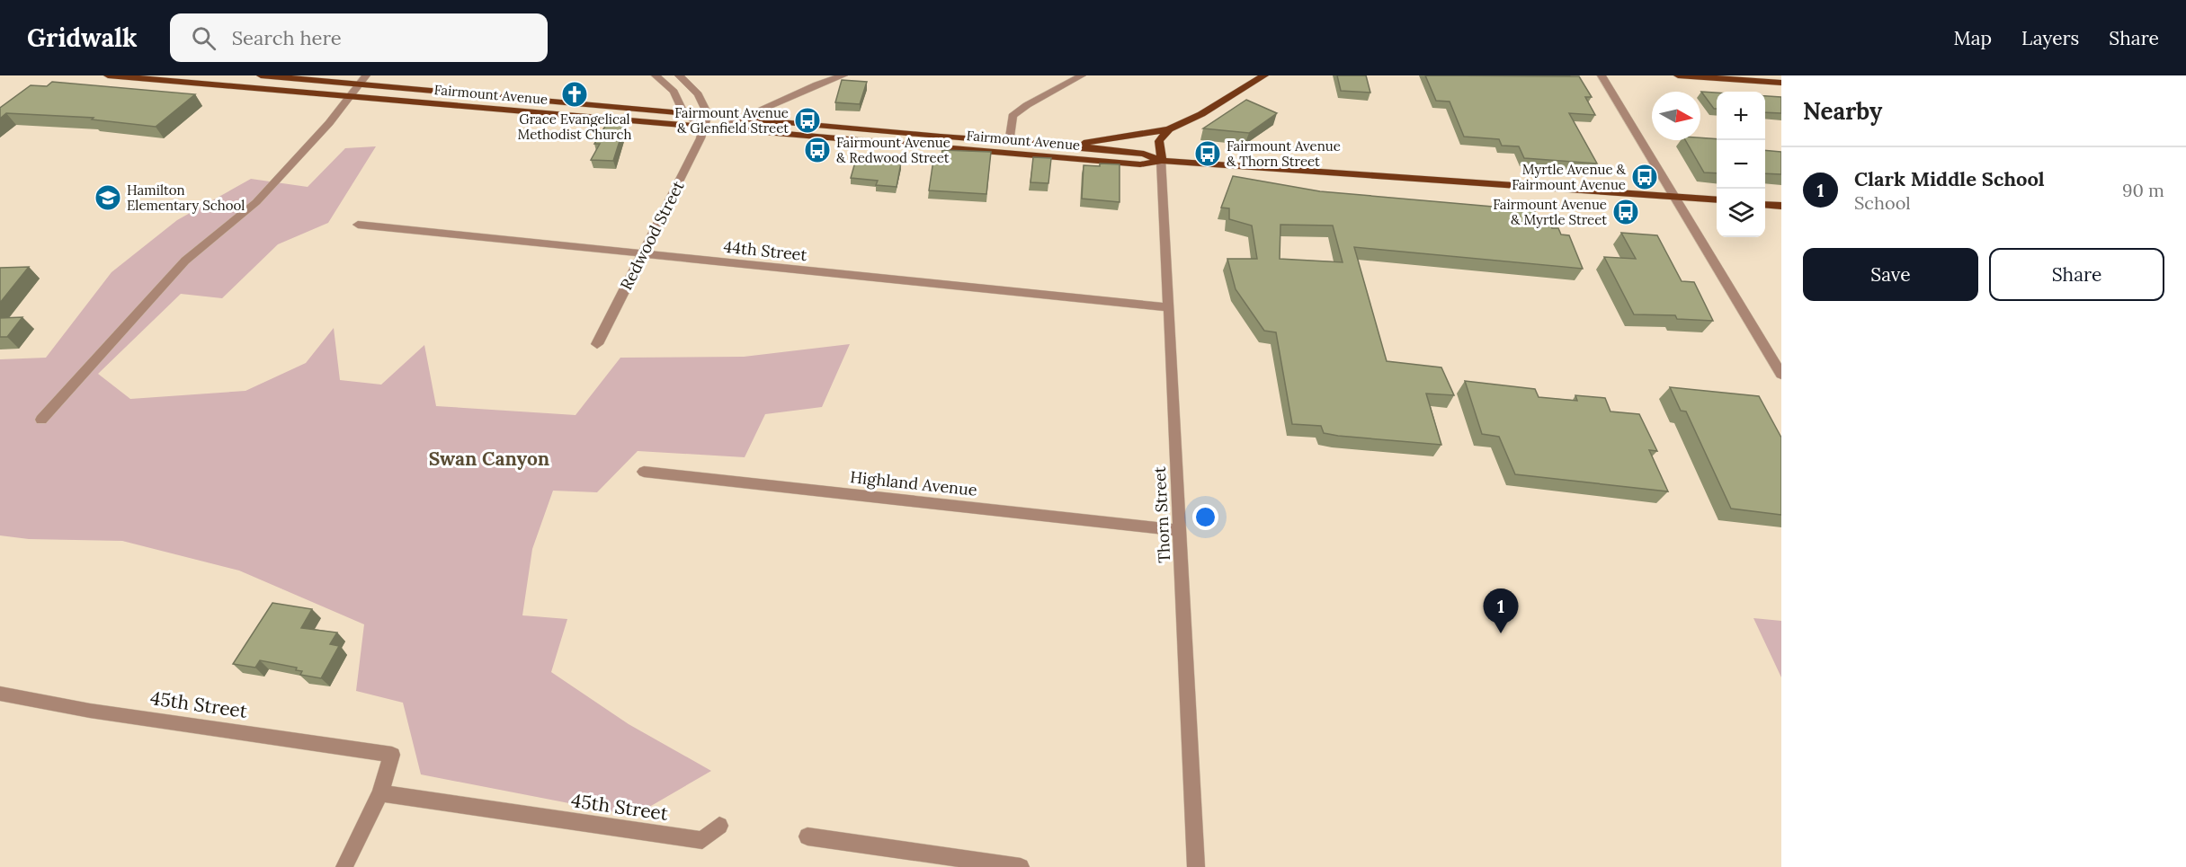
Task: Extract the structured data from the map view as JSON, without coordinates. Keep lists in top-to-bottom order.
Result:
{
  "streets": {
    "main road": ["Fairmount Avenue"],
    "street": [
      "Redwood Street",
      "44th Street",
      "Highland Avenue",
      "Thorn Street",
      "45th Street"
    ]
  },
  "crossings": [
    ["Fairmount Avenue", "Redwood Street"],
    ["Fairmount Avenue", "Thorn Street"],
    ["Redwood Street", "44th Street"],
    ["44th Street", "Thorn Street"],
    ["Highland Avenue", "Thorn Street"]
  ],
  "districts": ["Swan Canyon"],
  "places": {
    "church": ["Grace Evangelical Methodist Church"],
    "bus stop": [
      "Fairmount Avenue & Glenfield Street",
      "Fairmount Avenue & Redwood Street",
      "Fairmount Avenue & Thorn Street",
      "Myrtle Avenue & Fairmount Avenue",
      "Fairmount Avenue & Myrtle Street"
    ],
    "school or university": ["Hamilton Elementary School"]
  },
  "north": "right",
  "page": {
    "header": "Gridwalk",
    "search": "Search here",
    "nav": ["Map", "Layers", "Share"],
    "heading": "Nearby",
    "map_buttons": ["+", "−"],
    "list": [
      {
        "mark": "1",
        "name": "Clark Middle School",
        "note": "School",
        "value": "90 m"
      }
    ],
    "buttons": ["Save", "Share"],
    "pins": "1"
  }
}
